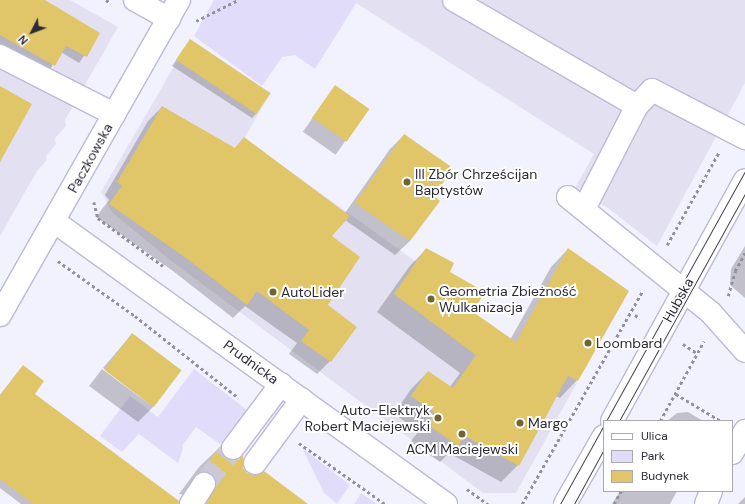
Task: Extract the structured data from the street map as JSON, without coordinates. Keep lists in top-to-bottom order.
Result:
{
  "streets": {
    "street": ["Paczkowska", "Hubska", "Prudnicka"]
  },
  "crossings": [
    ["Paczkowska", "Prudnicka"]
  ],
  "places": [
    "III Zbór Chrześcijan Baptystów",
    "AutoLider",
    "Geometria Zbieżność Wulkanizacja",
    "Loombard",
    "Auto-Elektryk Robert Maciejewski",
    "Margo",
    "ACM Maciejewski"
  ],
  "legend": ["Ulica", "Park", "Budynek"],
  "north": "bottom left"
}
